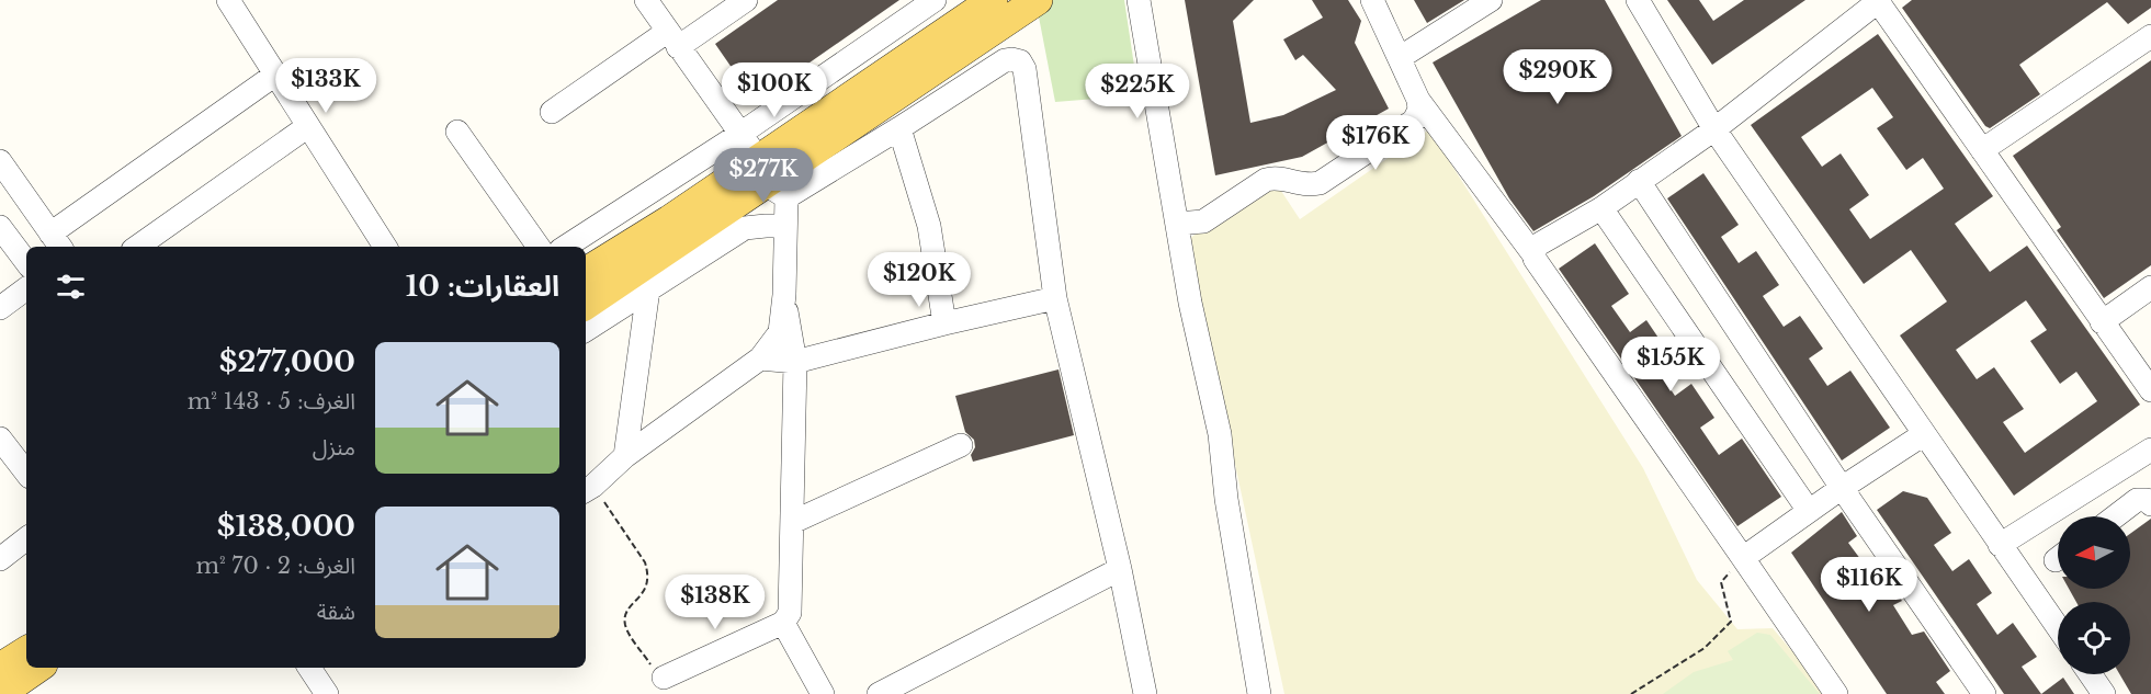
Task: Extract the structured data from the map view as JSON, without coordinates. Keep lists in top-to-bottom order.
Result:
{
  "north": "left",
  "page": {
    "price": [
      "$290K",
      "$133K",
      "$100K",
      "$225K",
      "$176K",
      "$277K",
      "$120K",
      "$155K",
      "$116K",
      "$138K"
    ],
    "heading": "العقارات: 10",
    "list": [
      {
        "name": "$277,000",
        "note": "الغرف: 5 · 143 m² · منزل"
      },
      {
        "name": "$138,000",
        "note": "الغرف: 2 · 70 m² · شقة"
      }
    ]
  }
}
